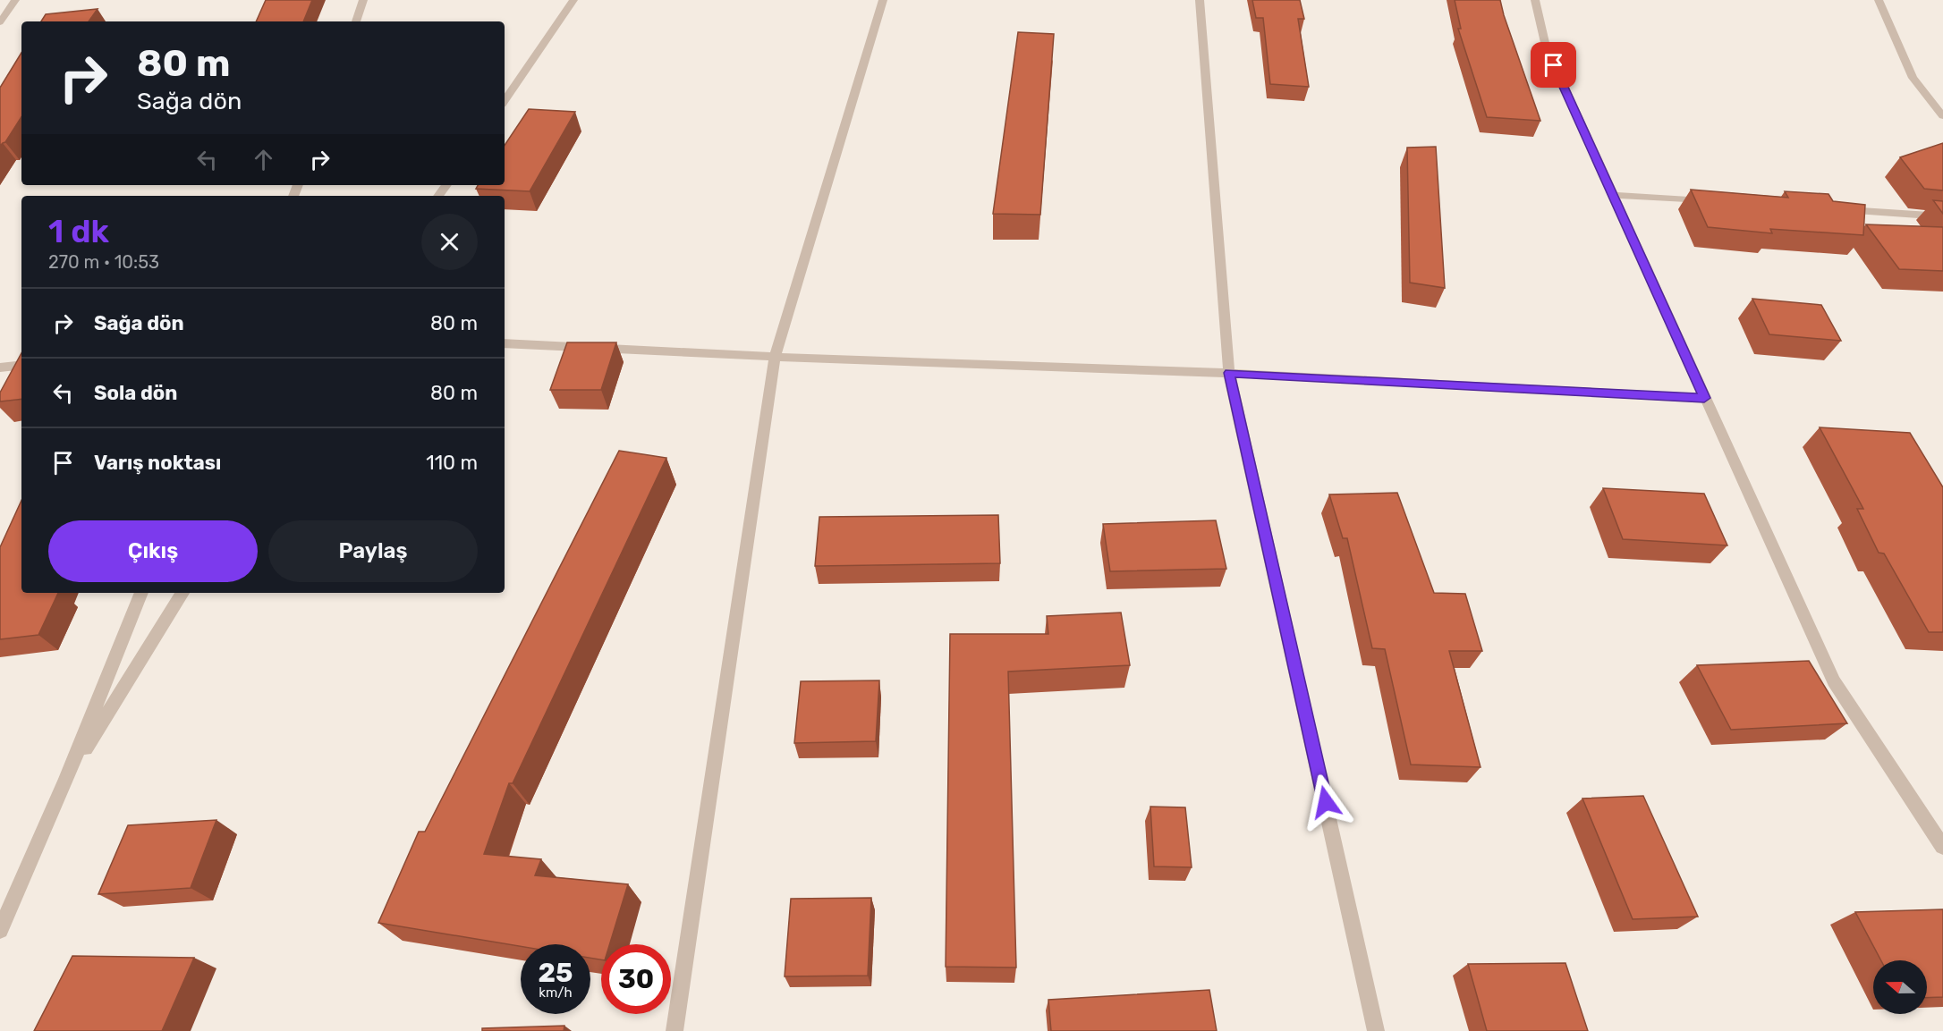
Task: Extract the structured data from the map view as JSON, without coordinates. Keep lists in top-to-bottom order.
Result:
{
  "north": "left",
  "page": {
    "turn": ["80 m", "Sağa dön"],
    "heading": ["1 dk", "270 m · 10:53"],
    "list": [
      {
        "name": "Sağa dön",
        "value": "80 m"
      },
      {
        "name": "Sola dön",
        "value": "80 m"
      },
      {
        "name": "Varış noktası",
        "value": "110 m"
      }
    ],
    "buttons": ["Çıkış", "Paylaş"],
    "speed": "25 km/h",
    "limit": "30"
  }
}
